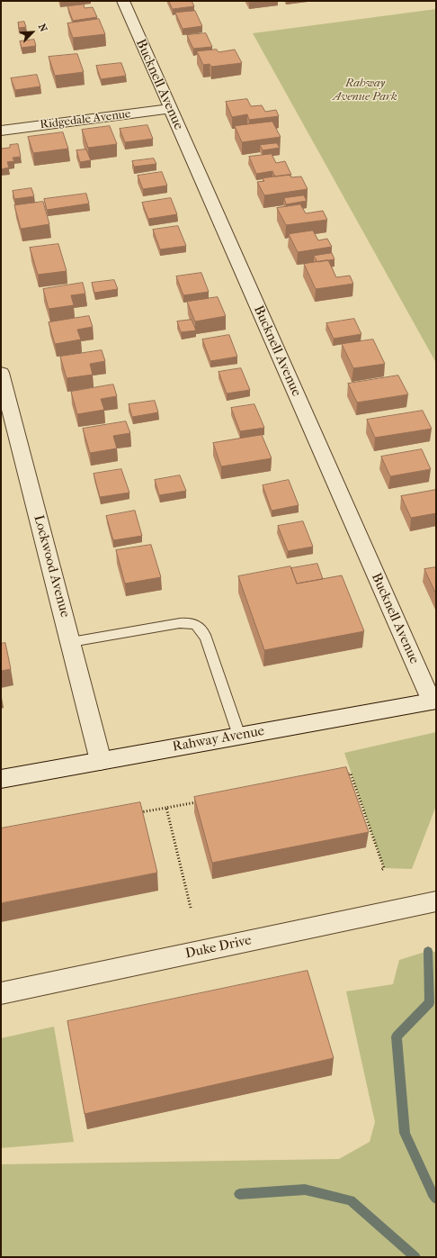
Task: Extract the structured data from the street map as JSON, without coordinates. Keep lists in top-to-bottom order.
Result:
{
  "streets": {
    "street": [
      "Bucknell Avenue",
      "Ridgedale Avenue",
      "Lockwood Avenue",
      "Rahway Avenue",
      "Duke Drive"
    ]
  },
  "crossings": [
    ["Bucknell Avenue", "Ridgedale Avenue"],
    ["Bucknell Avenue", "Rahway Avenue"],
    ["Lockwood Avenue", "Rahway Avenue"]
  ],
  "parks": ["Rahway Avenue Park"],
  "north": "top right"
}
